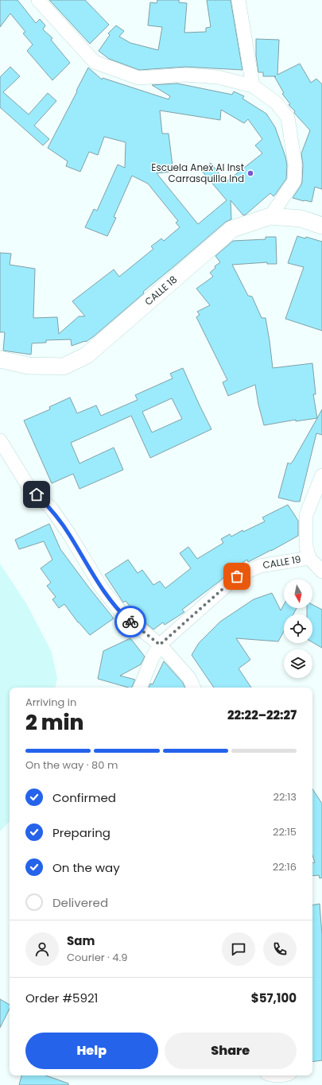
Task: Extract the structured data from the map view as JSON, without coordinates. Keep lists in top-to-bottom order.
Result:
{
  "streets": {
    "main road": ["CALLE 18"],
    "street": ["CALLE 19"]
  },
  "places": ["Escuela Anex Al Inst Carrasquilla Ind"],
  "north": "bottom",
  "page": {
    "heading": ["2 min", "Arriving in", "22:22–22:27"],
    "panel": [
      "Sam",
      "Courier · 4.9",
      "Order #5921",
      "$57,100"
    ],
    "bar": "On the way · 80 m",
    "list": [
      ["Confirmed", "22:13"],
      ["Preparing", "22:15"],
      ["On the way", "22:16"],
      "Delivered"
    ],
    "buttons": ["Help", "Share"]
  }
}
